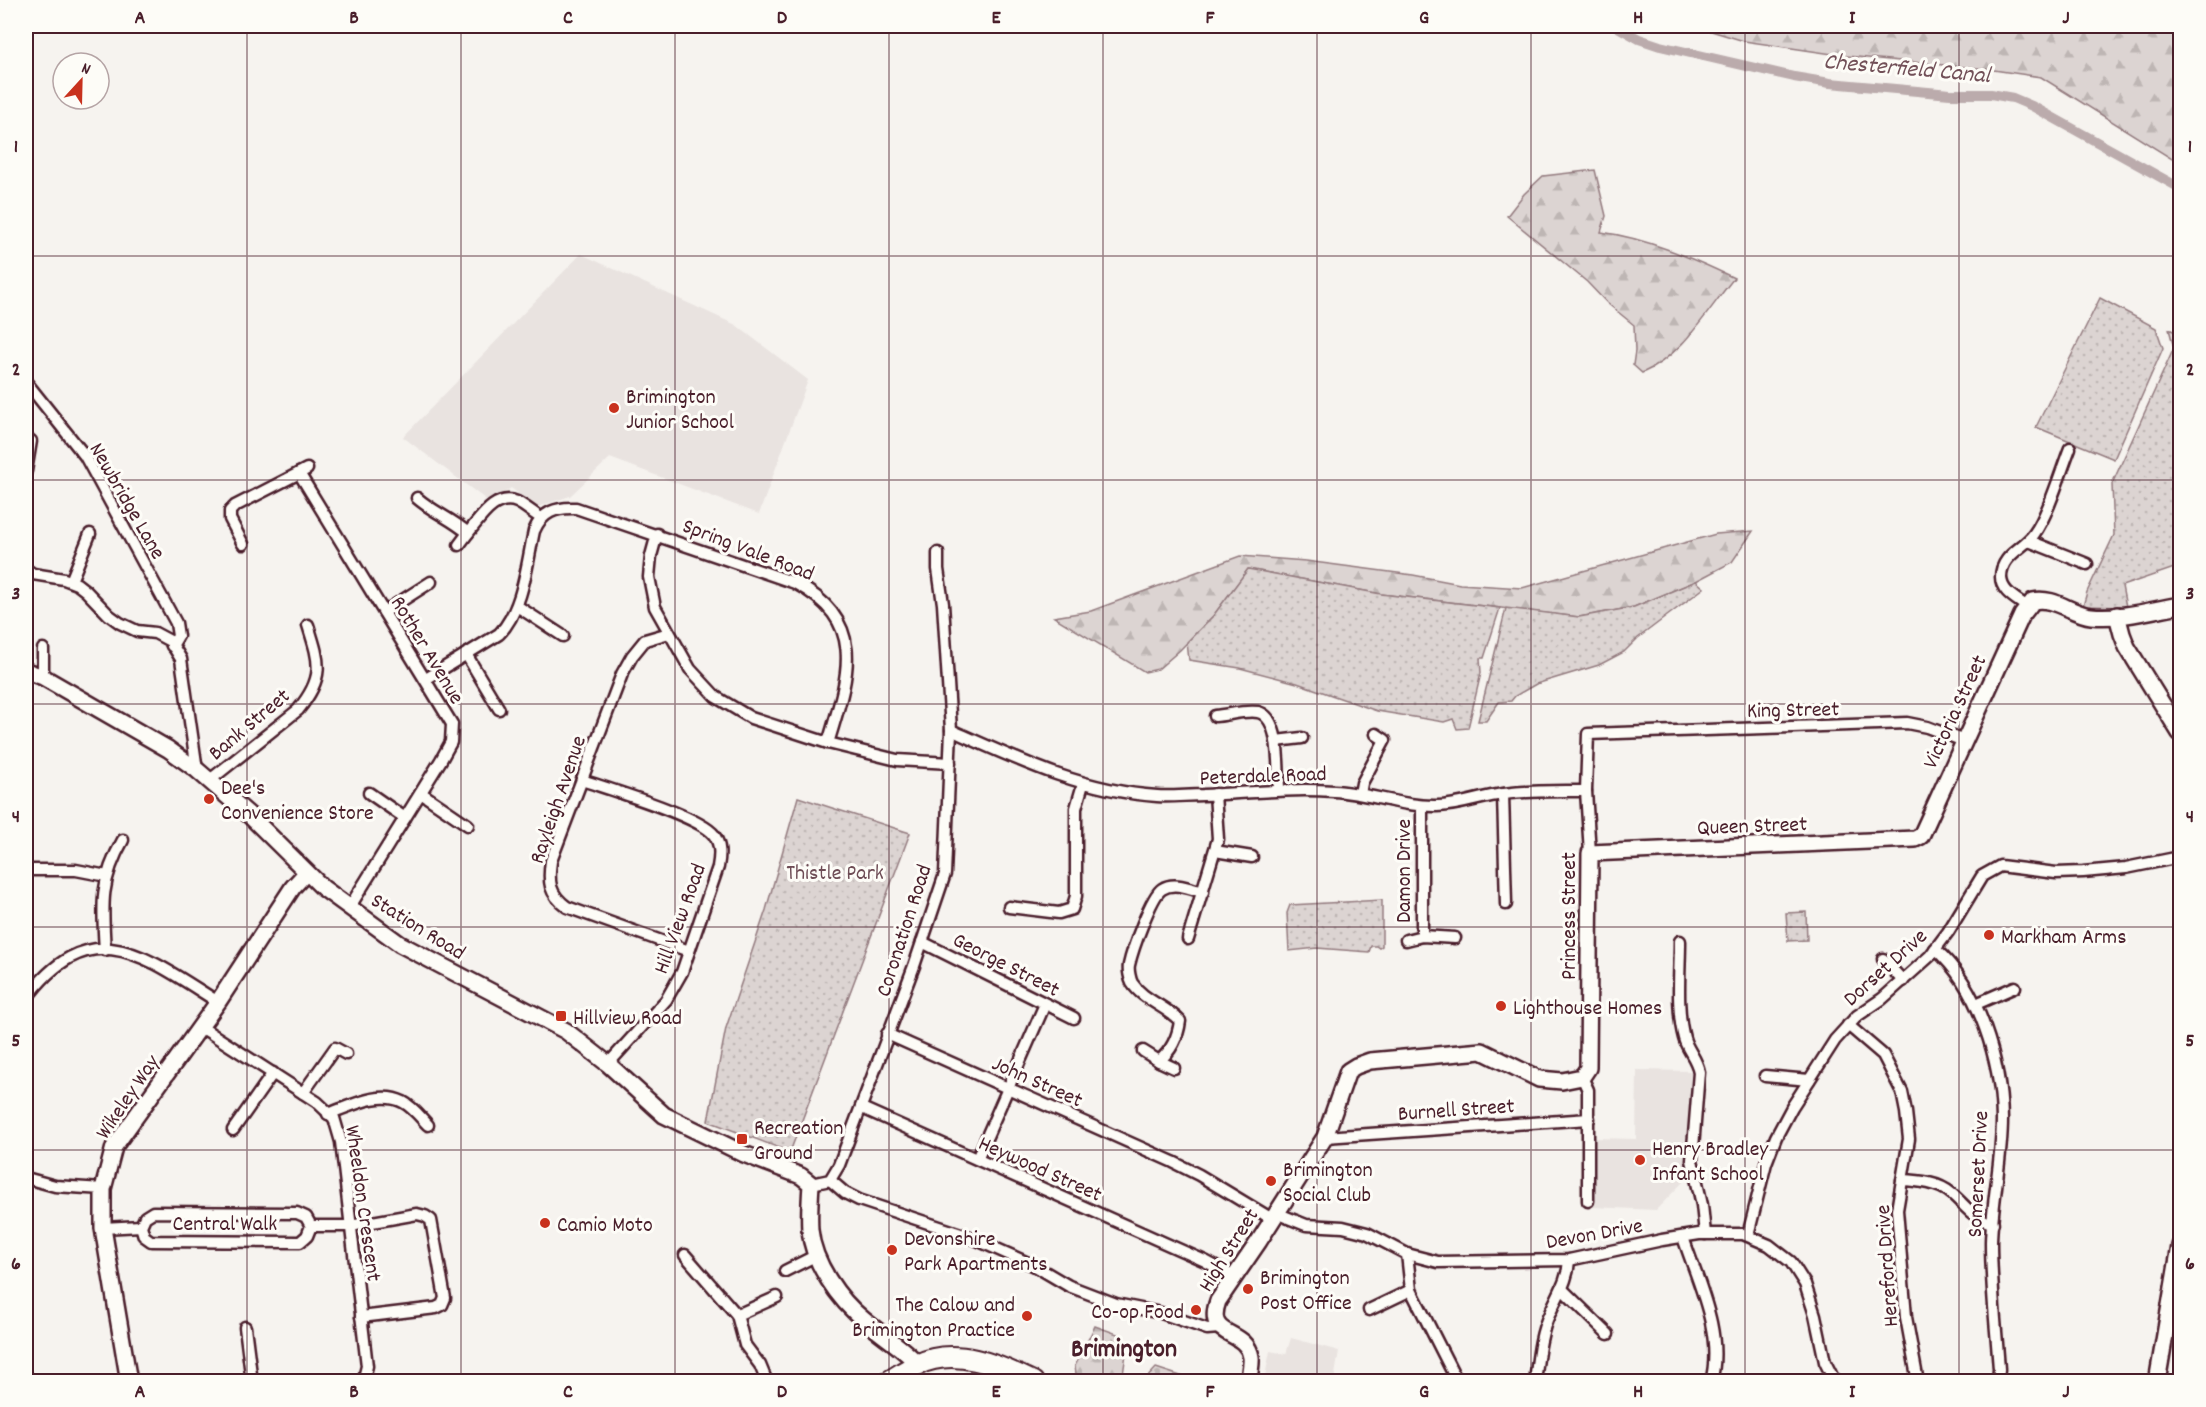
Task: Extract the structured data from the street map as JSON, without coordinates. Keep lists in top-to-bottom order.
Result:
{
  "streets": {
    "street": [
      "Newbridge Lane",
      "Spring Vale Road",
      "Rother Avenue",
      "King Street",
      "Victoria Street",
      "Bank Street",
      "Peterdale Road",
      "Rayleigh Avenue",
      "Queen Street",
      "Damon Drive",
      "Princess Street",
      "Hill View Road",
      "Station Road",
      "Coronation Road",
      "George Street",
      "Dorset Drive",
      "John Street",
      "Wikeley Way",
      "Burnell Street",
      "Heywood Street",
      "Somerset Drive",
      "Wheeldon Crescent",
      "Central Walk",
      "Devon Drive",
      "High Street",
      "Hereford Drive"
    ]
  },
  "crossings": [
    ["Newbridge Lane", "Station Road"],
    ["Rother Avenue", "Station Road"],
    ["King Street", "Victoria Street"],
    ["King Street", "Princess Street"],
    ["Victoria Street", "Queen Street"],
    ["Bank Street", "Station Road"],
    ["Peterdale Road", "Damon Drive"],
    ["Peterdale Road", "Princess Street"],
    ["Peterdale Road", "Coronation Road"],
    ["Rayleigh Avenue", "Hill View Road"],
    ["Queen Street", "Princess Street"],
    ["Princess Street", "Burnell Street"],
    ["Princess Street", "High Street"],
    ["Hill View Road", "Station Road"],
    ["Station Road", "Wikeley Way"],
    ["Coronation Road", "George Street"],
    ["Coronation Road", "John Street"],
    ["Coronation Road", "Heywood Street"],
    ["Dorset Drive", "Somerset Drive"],
    ["Dorset Drive", "Devon Drive"],
    ["Dorset Drive", "Hereford Drive"],
    ["John Street", "Devon Drive"],
    ["John Street", "High Street"],
    ["Wikeley Way", "Wheeldon Crescent"],
    ["Wikeley Way", "Central Walk"],
    ["Burnell Street", "High Street"],
    ["Heywood Street", "High Street"],
    ["Wheeldon Crescent", "Central Walk"],
    ["Devon Drive", "High Street"]
  ],
  "districts": ["Brimington"],
  "water": ["Chesterfield Canal"],
  "parks": ["Thistle Park"],
  "places": {
    "other": [
      "Brimington Junior School",
      "Dee's Convenience Store",
      "Markham Arms",
      "Lighthouse Homes",
      "Henry Bradley Infant School",
      "Brimington Social Club",
      "Camio Moto",
      "Devonshire Park Apartments",
      "Brimington Post Office",
      "Co-op Food",
      "The Calow and Brimington Practice"
    ],
    "transit": ["Hillview Road", "Recreation Ground"]
  },
  "north": "top",
  "grid": {
    "columns": [
      "A",
      "B",
      "C",
      "D",
      "E",
      "F",
      "G",
      "H",
      "I",
      "J"
    ],
    "rows": [
      "1",
      "2",
      "3",
      "4",
      "5",
      "6"
    ]
  }
}
